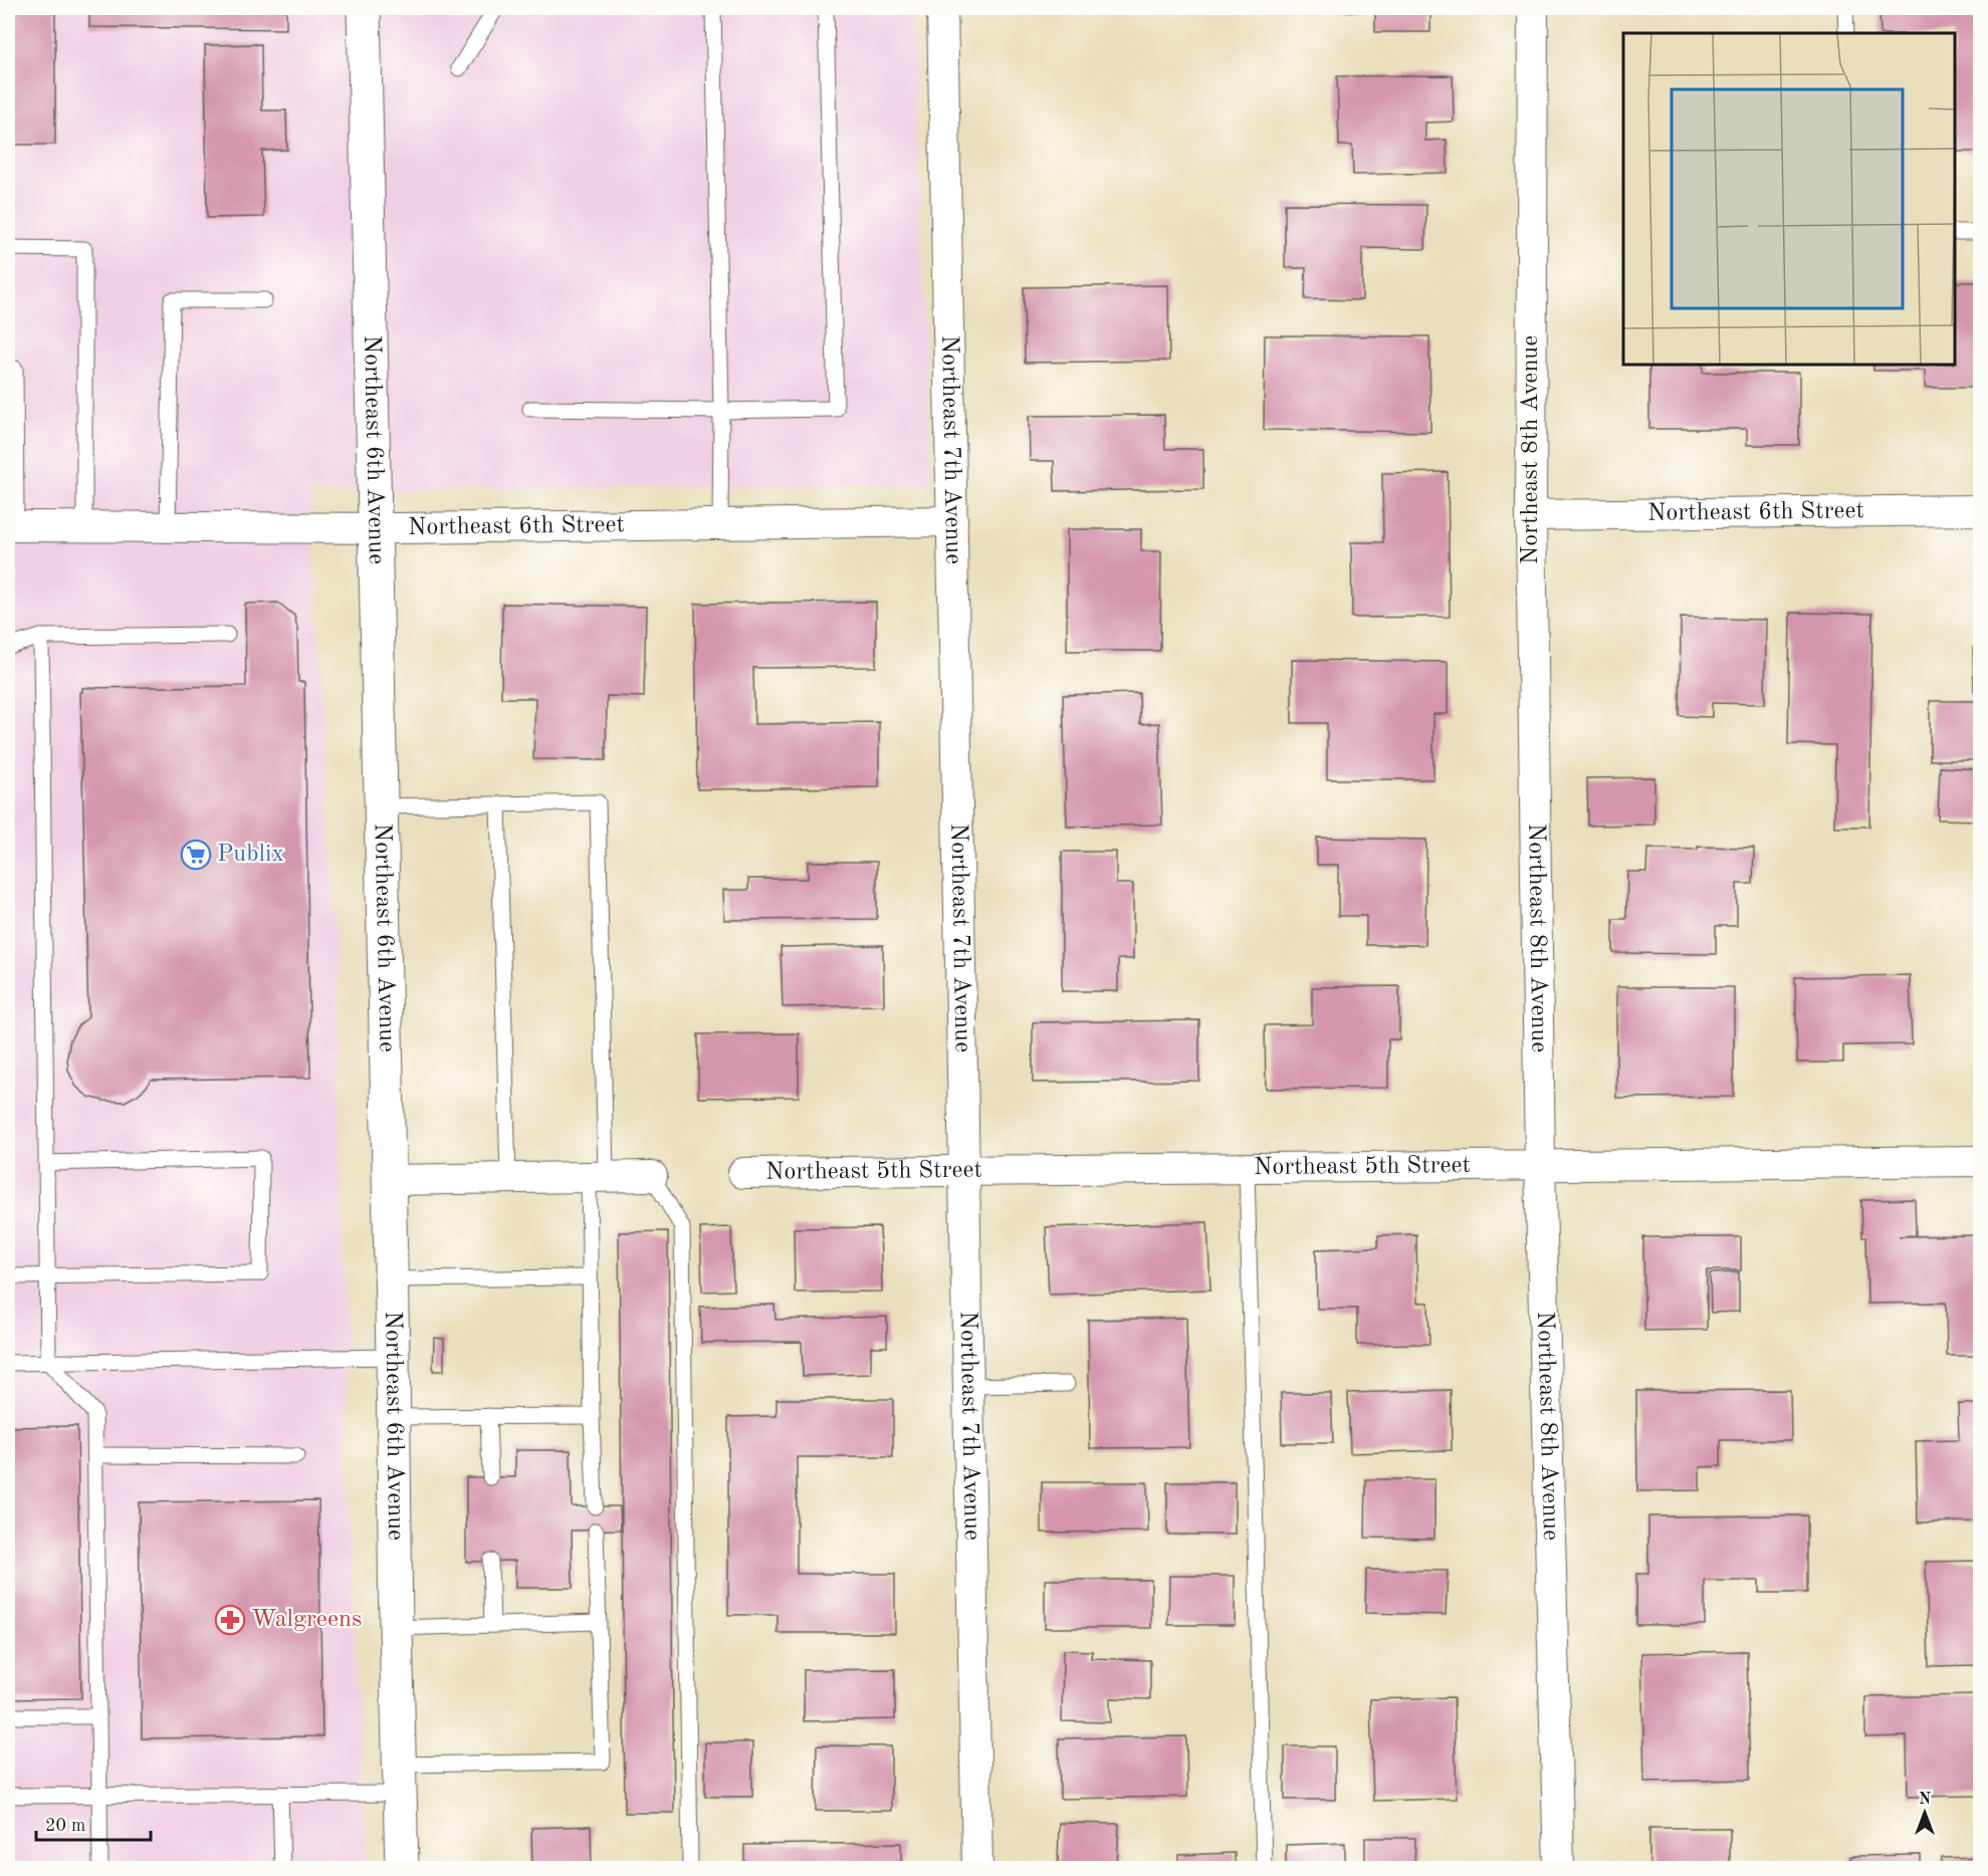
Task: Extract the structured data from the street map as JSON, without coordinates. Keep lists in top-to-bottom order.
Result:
{
  "streets": {
    "main road": ["Northeast 6th Avenue"],
    "street": [
      "Northeast 7th Avenue",
      "Northeast 8th Avenue",
      "Northeast 6th Street",
      "Northeast 5th Street"
    ]
  },
  "crossings": [
    ["Northeast 6th Avenue", "Northeast 6th Street"],
    ["Northeast 7th Avenue", "Northeast 6th Street"],
    ["Northeast 7th Avenue", "Northeast 5th Street"],
    ["Northeast 8th Avenue", "Northeast 6th Street"],
    ["Northeast 8th Avenue", "Northeast 5th Street"]
  ],
  "places": {
    "supermarket": ["Publix"],
    "pharmacy": ["Walgreens"]
  },
  "scale_bar": "20 m",
  "north": "top"
}
